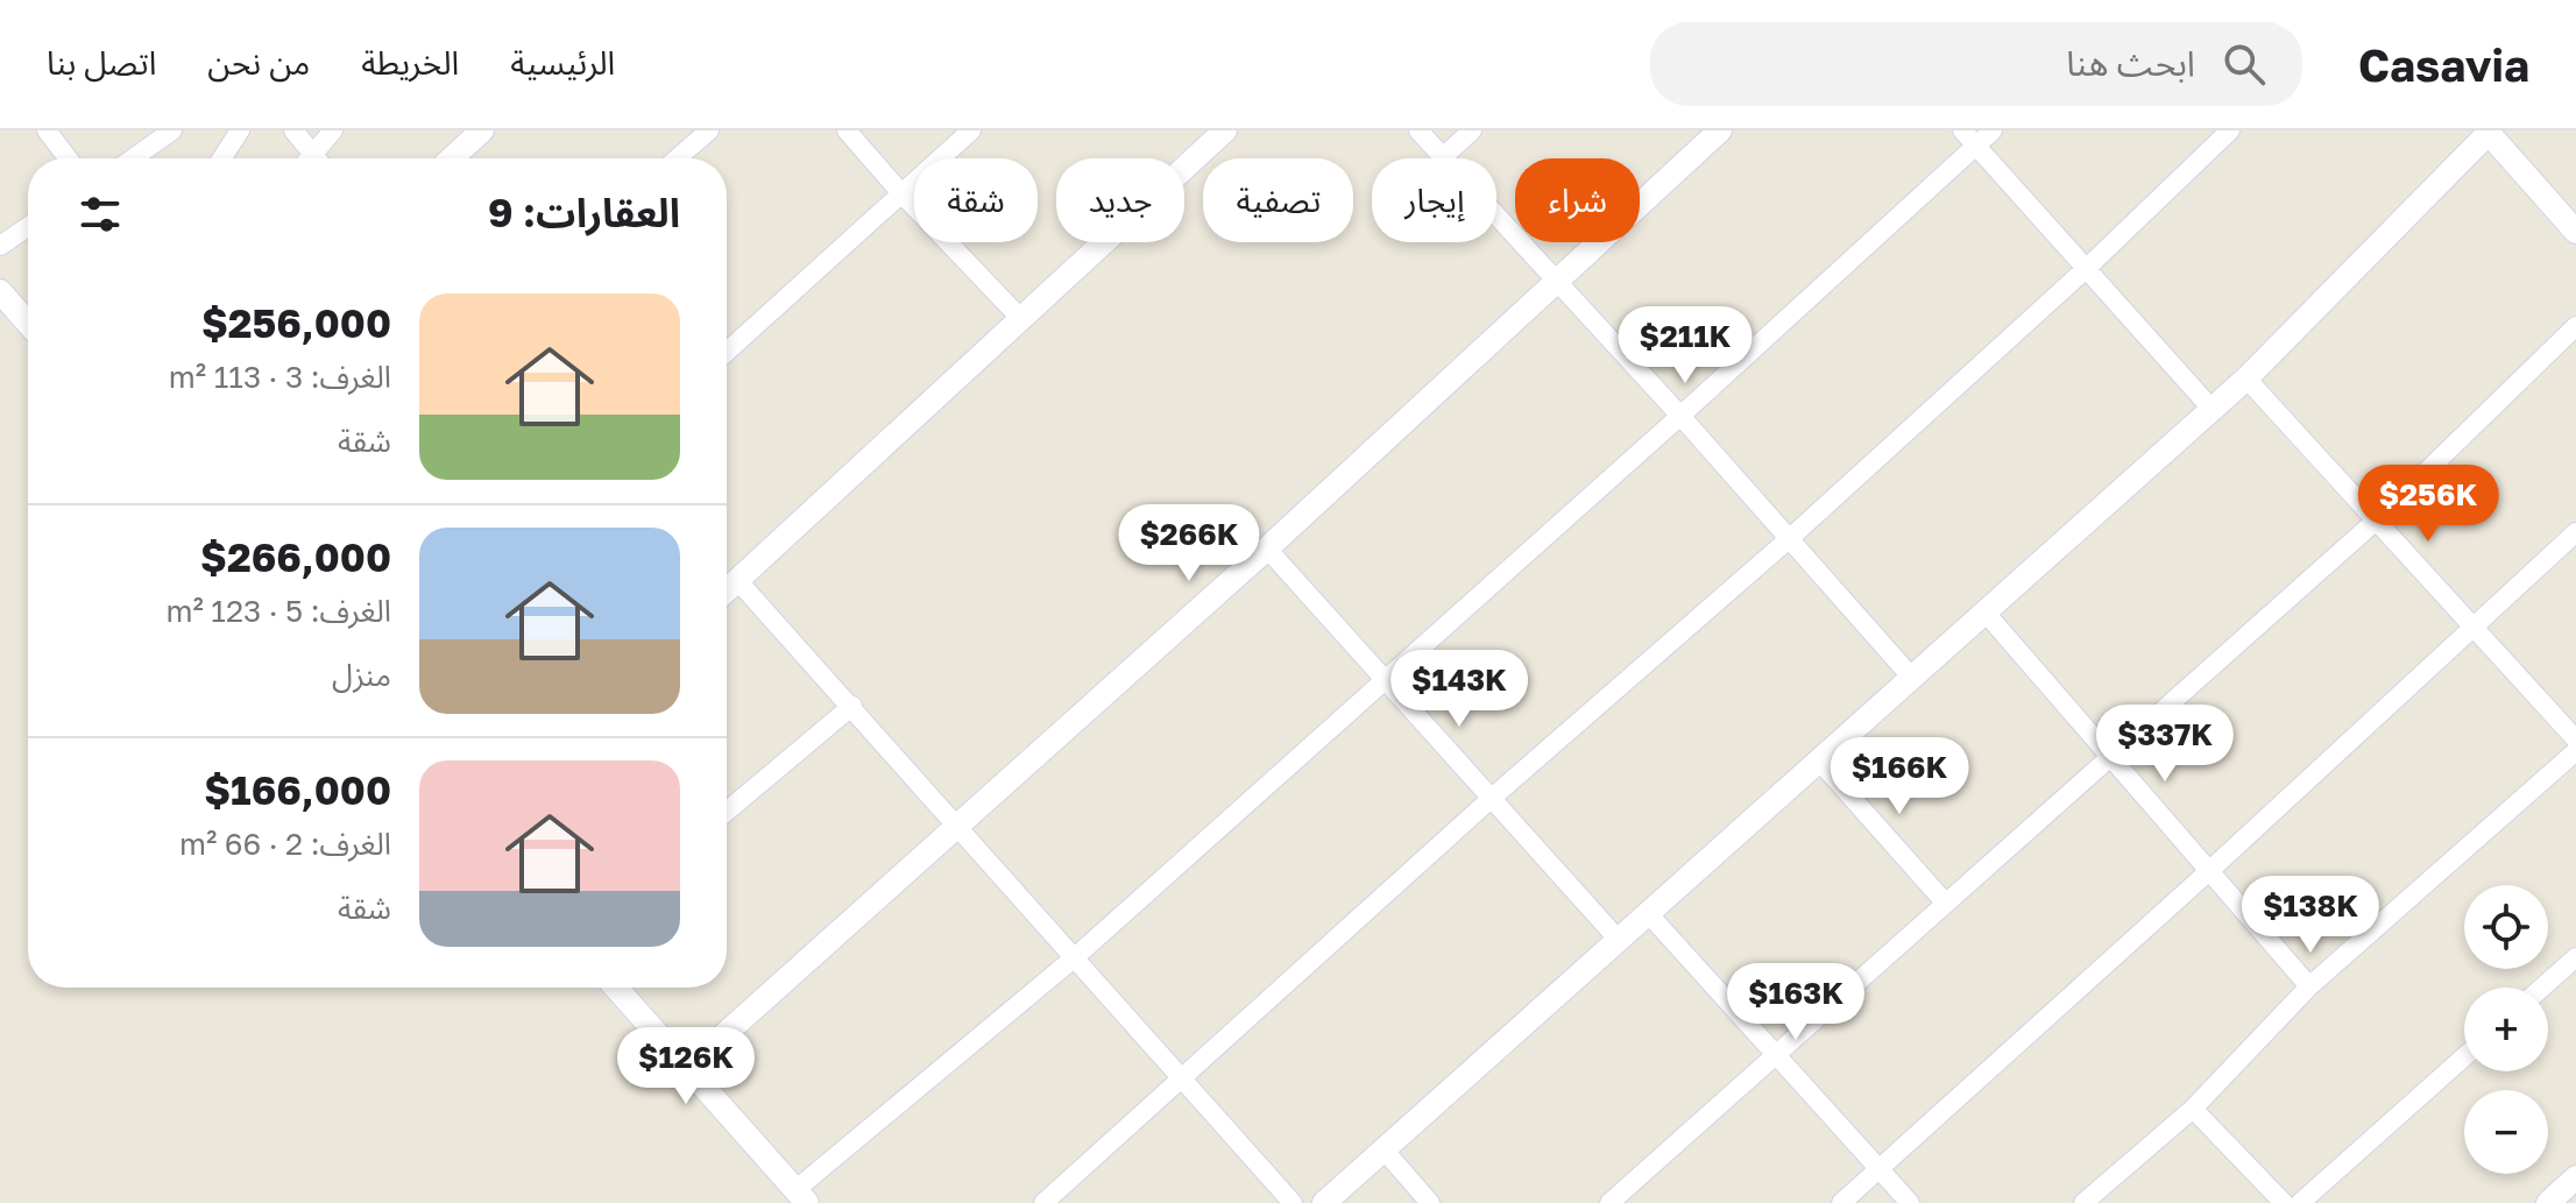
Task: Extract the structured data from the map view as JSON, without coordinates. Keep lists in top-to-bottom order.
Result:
{
  "page": {
    "header": "Casavia",
    "search": "ابحث هنا",
    "nav": [
      "الرئيسية",
      "الخريطة",
      "من نحن",
      "اتصل بنا"
    ],
    "chip": [
      "شراء",
      "إيجار",
      "تصفية",
      "جديد",
      "شقة"
    ],
    "heading": "العقارات: 9",
    "list": [
      {
        "name": "$256,000",
        "note": "الغرف: 3 · 113 m² · شقة"
      },
      {
        "name": "$266,000",
        "note": "الغرف: 5 · 123 m² · منزل"
      },
      {
        "name": "$166,000",
        "note": "الغرف: 2 · 66 m² · شقة"
      }
    ],
    "price": [
      "$211K",
      "$256K",
      "$266K",
      "$143K",
      "$337K",
      "$166K",
      "$138K",
      "$163K",
      "$126K"
    ],
    "map_buttons": ["+", "−"]
  }
}
